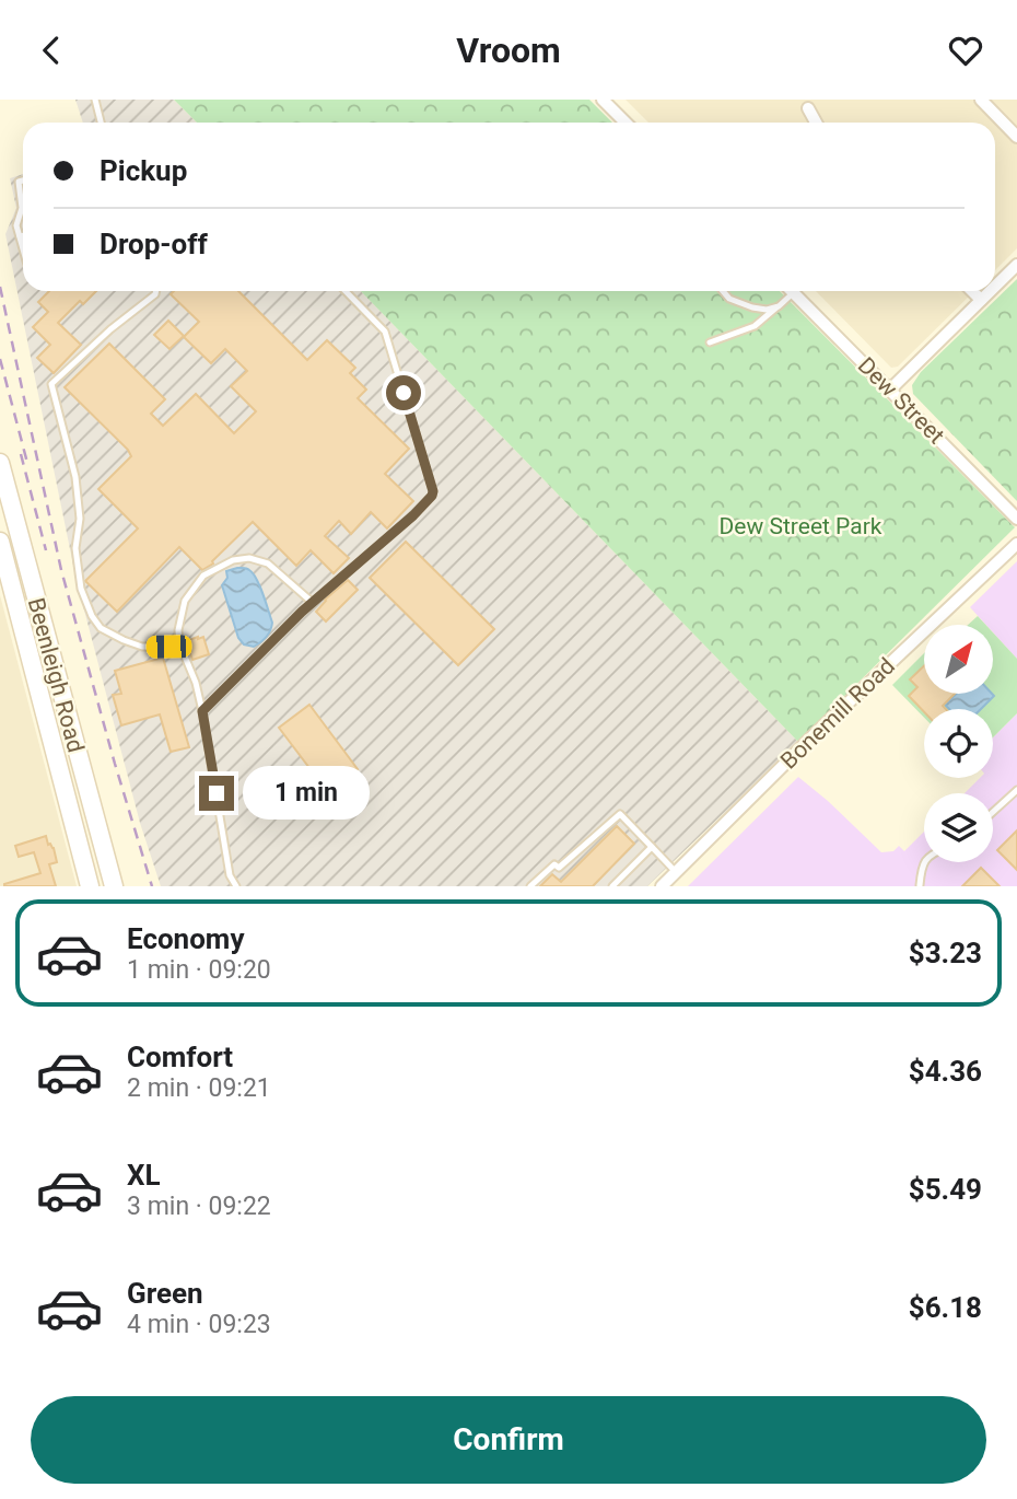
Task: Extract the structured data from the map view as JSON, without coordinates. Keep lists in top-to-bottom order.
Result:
{
  "streets": {
    "main road": ["Beenleigh Road"],
    "street": ["Dew Street", "Bonemill Road"]
  },
  "parks": ["Dew Street Park"],
  "north": "top right",
  "page": {
    "header": "Vroom",
    "banner": ["Pickup", "Drop-off"],
    "bubble": "1 min",
    "list": [
      {
        "name": "Economy",
        "note": "1 min · 09:20",
        "value": "$3.23"
      },
      {
        "name": "Comfort",
        "note": "2 min · 09:21",
        "value": "$4.36"
      },
      {
        "name": "XL",
        "note": "3 min · 09:22",
        "value": "$5.49"
      },
      {
        "name": "Green",
        "note": "4 min · 09:23",
        "value": "$6.18"
      }
    ],
    "buttons": "Confirm"
  }
}
